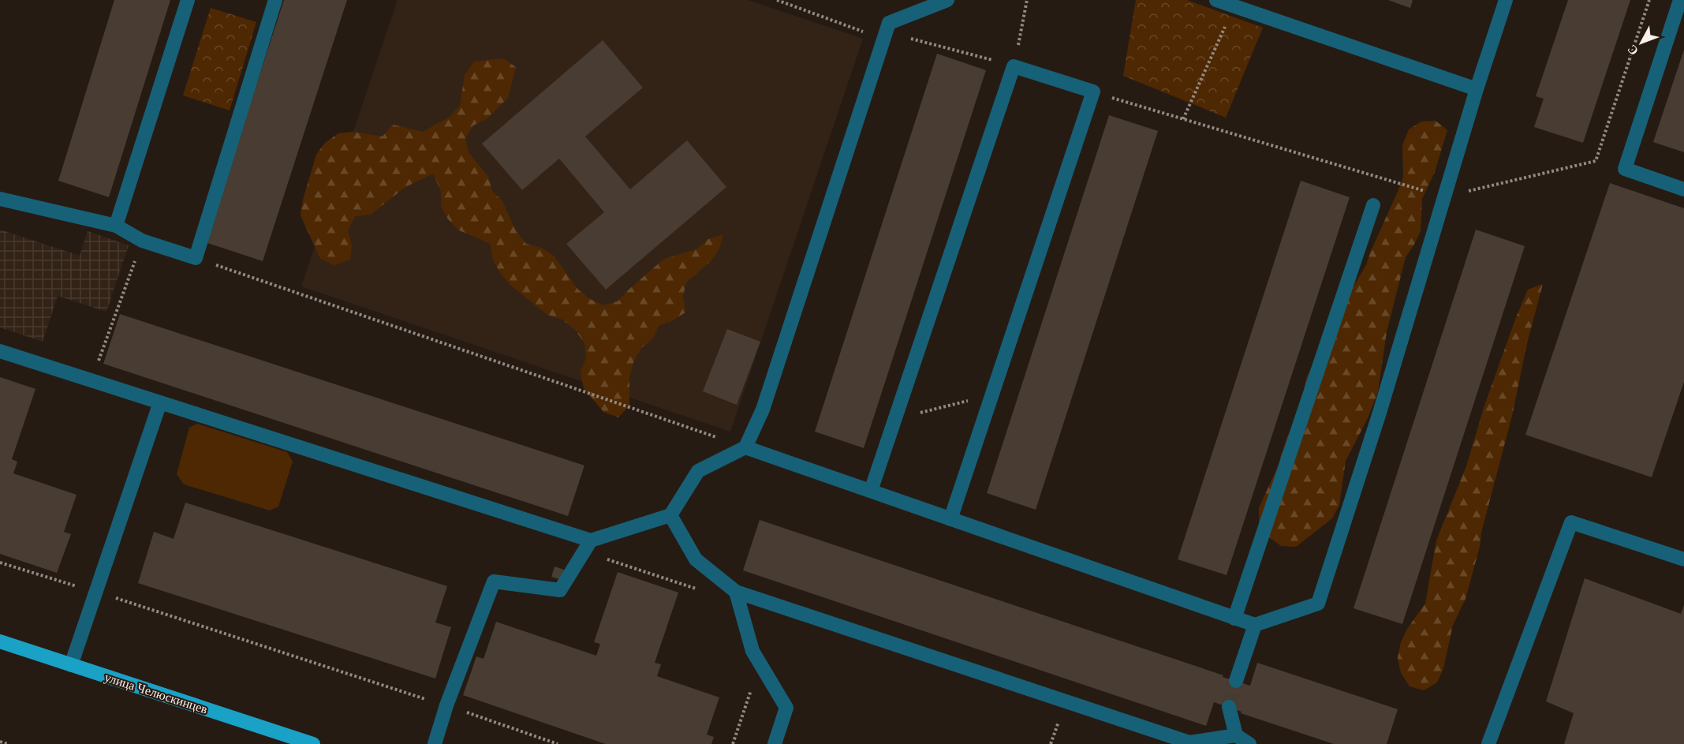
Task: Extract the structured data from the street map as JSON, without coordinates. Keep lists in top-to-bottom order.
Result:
{
  "streets": {
    "main road": ["улица Челюскинцев"]
  },
  "north": "bottom left"
}
